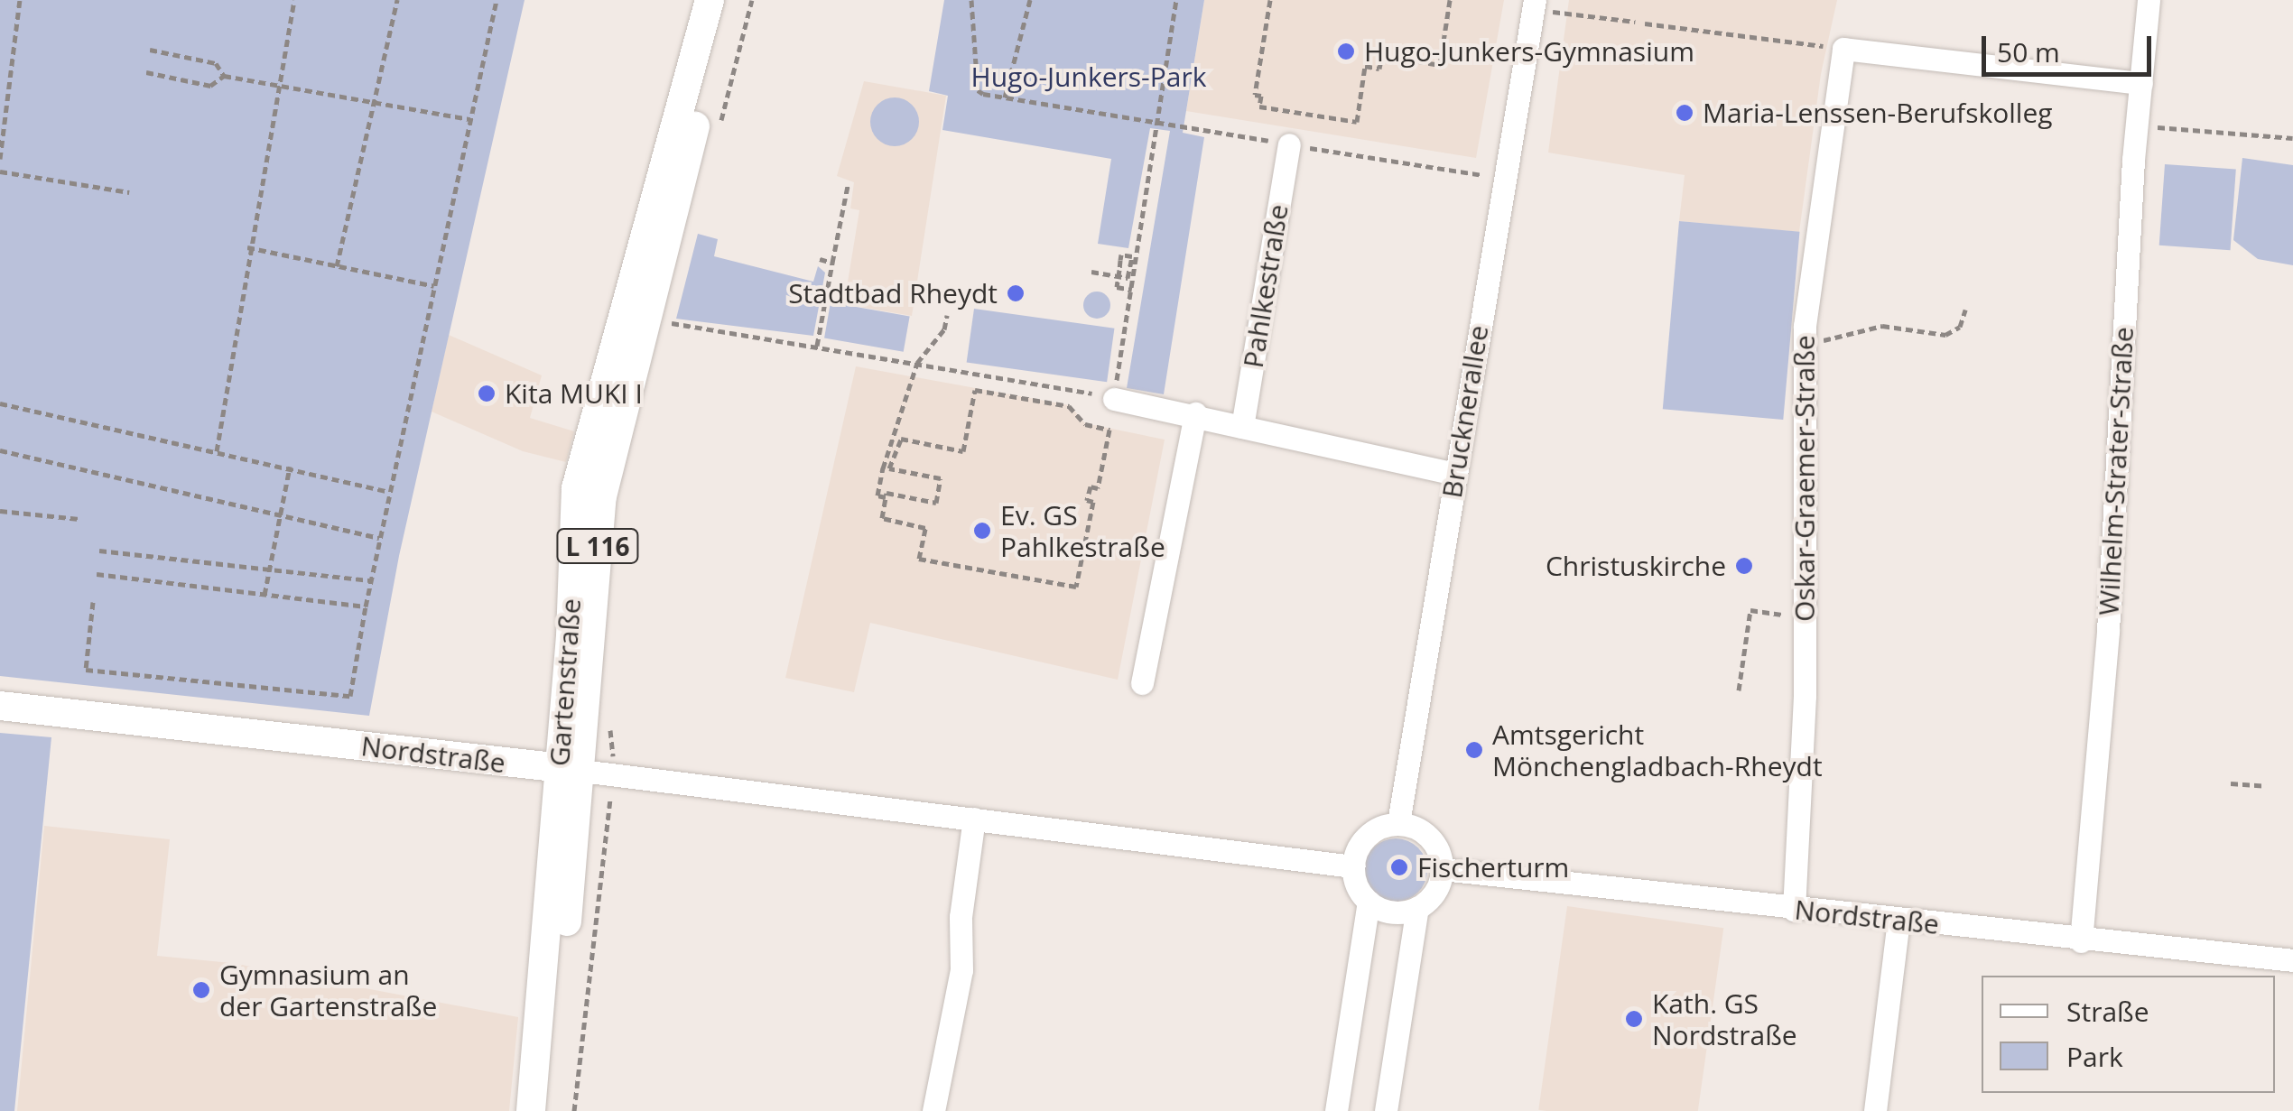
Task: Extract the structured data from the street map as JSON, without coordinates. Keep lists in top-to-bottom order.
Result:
{
  "streets": {
    "main road": ["L 116", "Gartenstraße", "Nordstraße"],
    "street": [
      "Pahlkestraße",
      "Brucknerallee",
      "Wilhelm-Strater-Straße",
      "Oskar-Graemer-Straße"
    ]
  },
  "crossings": [
    ["Brucknerallee", "Nordstraße"],
    ["Wilhelm-Strater-Straße", "Nordstraße"],
    ["Oskar-Graemer-Straße", "Nordstraße"],
    ["Gartenstraße", "Nordstraße"]
  ],
  "parks": ["Hugo-Junkers-Park"],
  "places": [
    "Hugo-Junkers-Gymnasium",
    "Maria-Lenssen-Berufskolleg",
    "Stadtbad Rheydt",
    "Kita MUKI I",
    "Ev. GS Pahlkestraße",
    "Christuskirche",
    "Amtsgericht Mönchengladbach-Rheydt",
    "Fischerturm",
    "Gymnasium an der Gartenstraße",
    "Kath. GS Nordstraße"
  ],
  "legend": ["Straße", "Park"],
  "scale_bar": "50 m"
}
